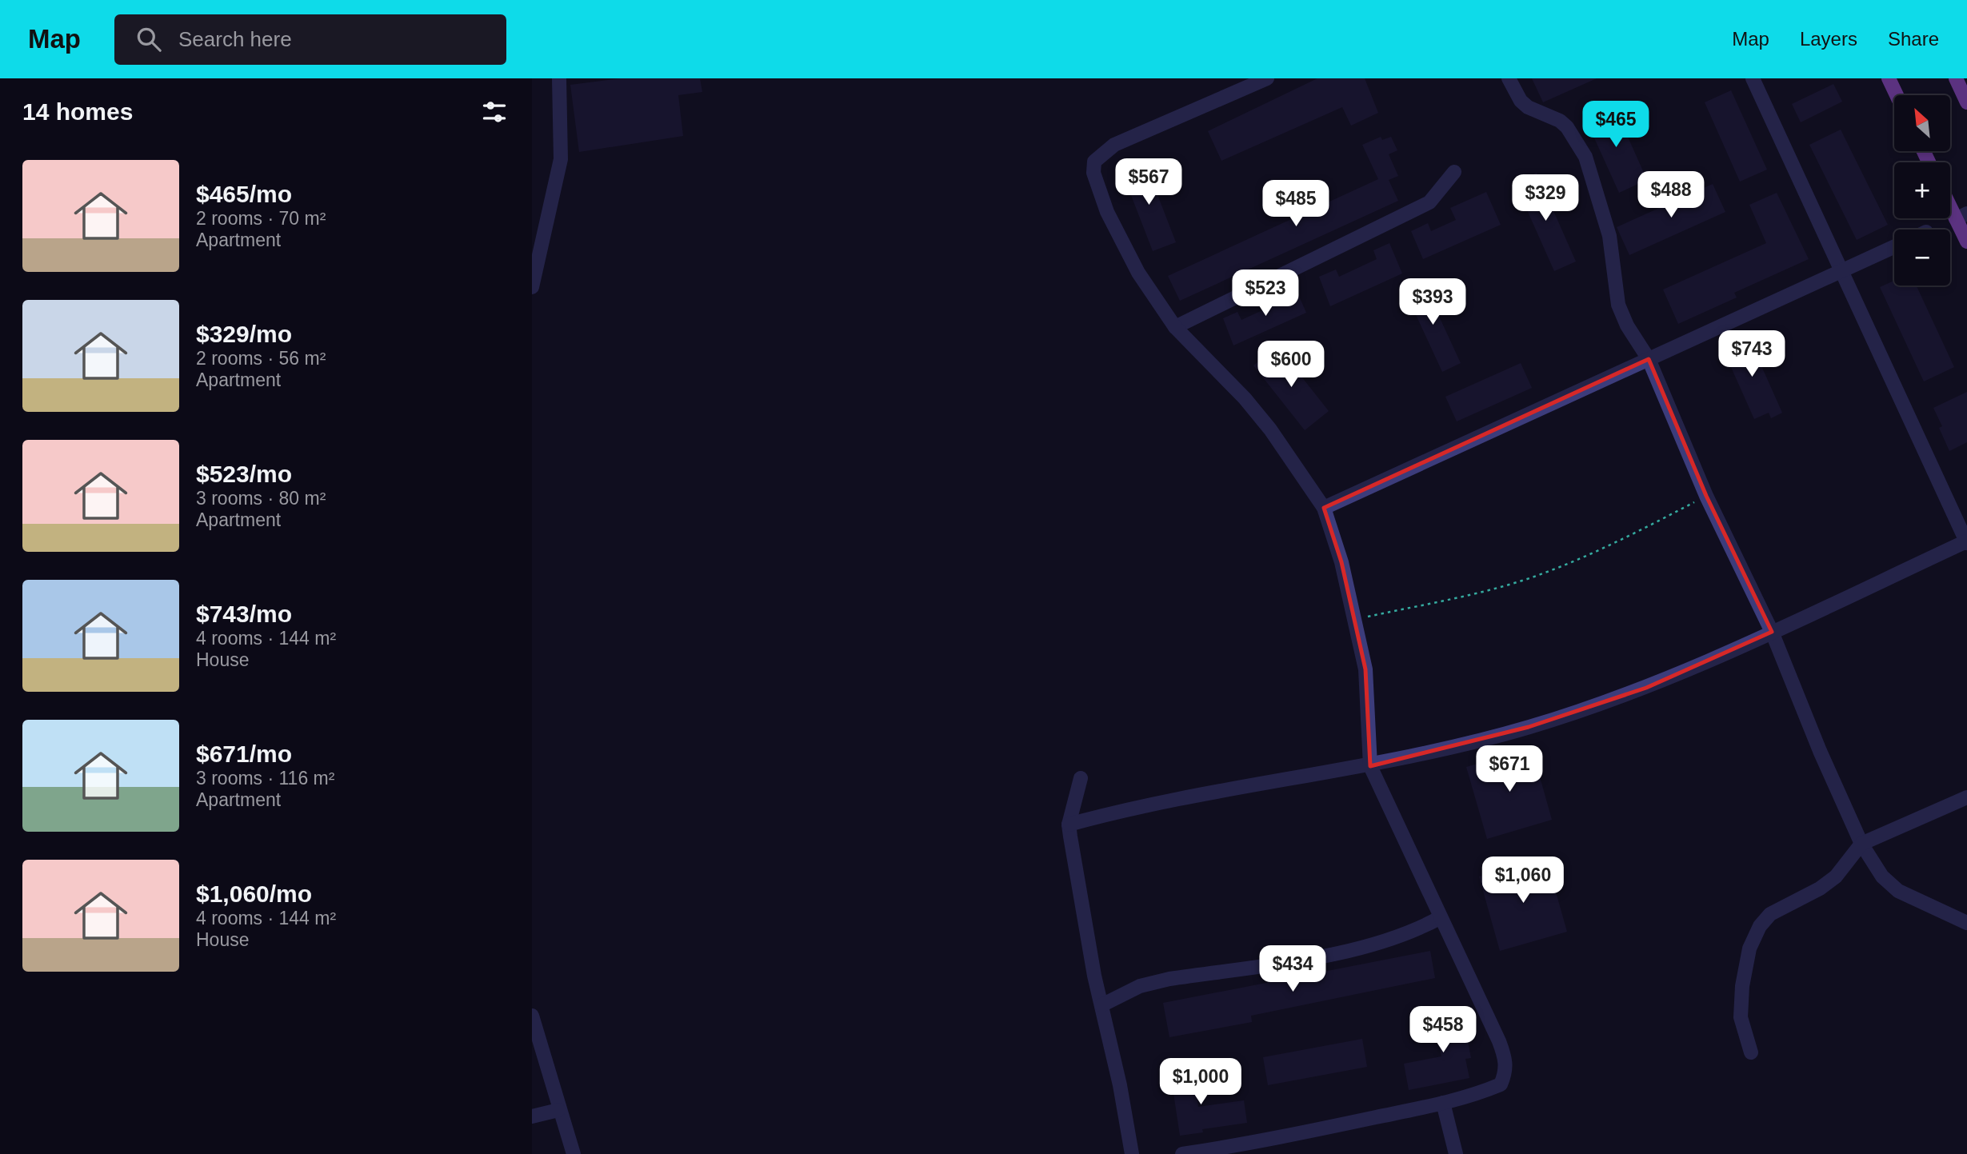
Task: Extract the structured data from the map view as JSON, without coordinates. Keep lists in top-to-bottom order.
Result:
{
  "north": "top left",
  "page": {
    "header": "Map",
    "search": "Search here",
    "nav": ["Map", "Layers", "Share"],
    "heading": "14 homes",
    "map_buttons": ["+", "−"],
    "price": [
      "$465",
      "$567",
      "$488",
      "$329",
      "$485",
      "$523",
      "$393",
      "$743",
      "$600",
      "$671",
      "$1,060",
      "$434",
      "$458",
      "$1,000"
    ],
    "list": [
      {
        "name": "$465/mo",
        "note": "2 rooms · 70 m² · Apartment"
      },
      {
        "name": "$329/mo",
        "note": "2 rooms · 56 m² · Apartment"
      },
      {
        "name": "$523/mo",
        "note": "3 rooms · 80 m² · Apartment"
      },
      {
        "name": "$743/mo",
        "note": "4 rooms · 144 m² · House"
      },
      {
        "name": "$671/mo",
        "note": "3 rooms · 116 m² · Apartment"
      },
      {
        "name": "$1,060/mo",
        "note": "4 rooms · 144 m² · House"
      }
    ]
  }
}
